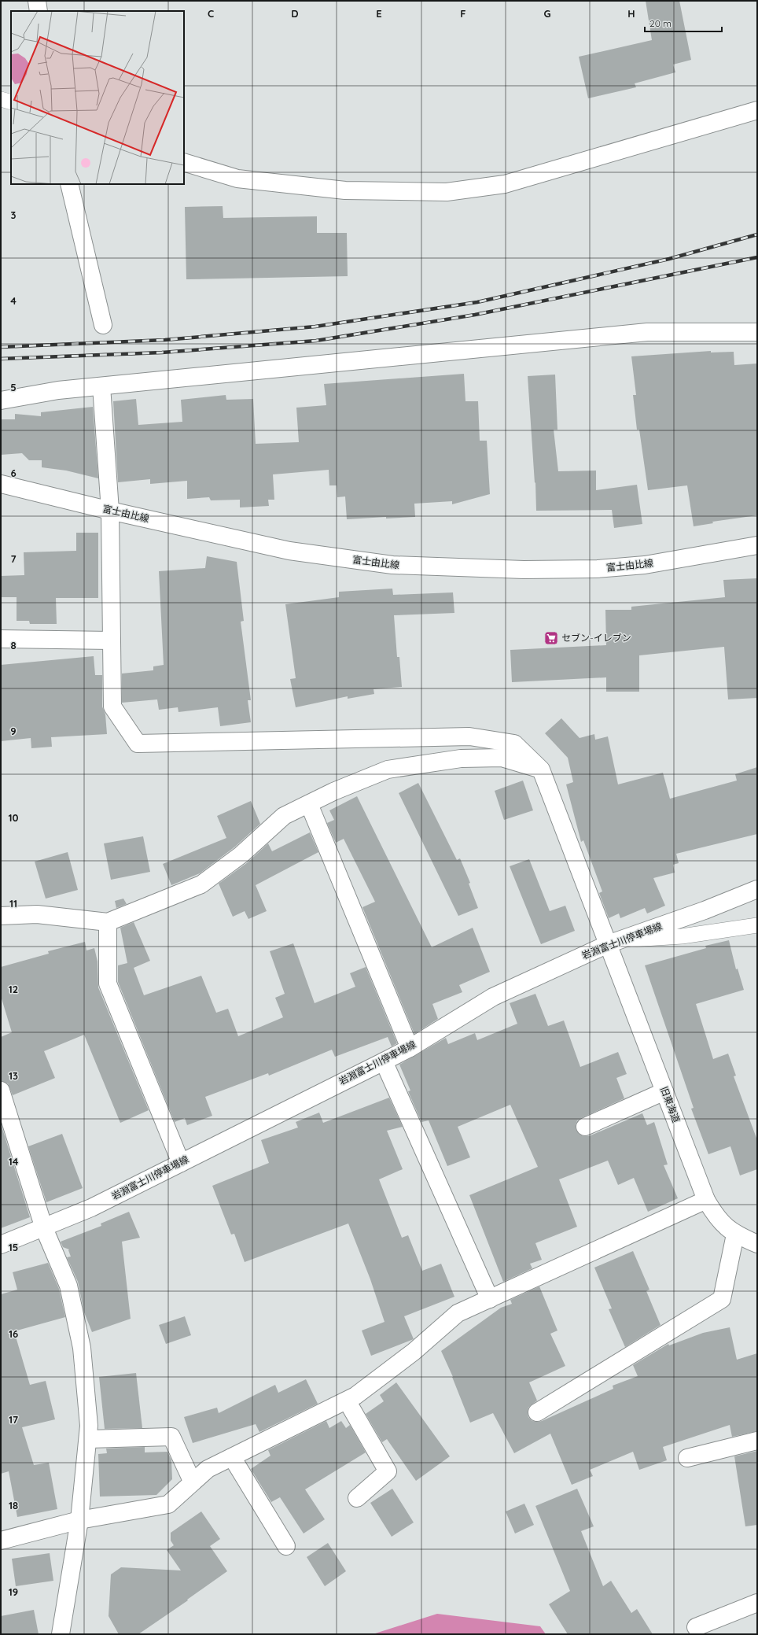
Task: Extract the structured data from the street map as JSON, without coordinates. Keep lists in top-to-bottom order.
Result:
{
  "streets": {
    "street": ["富士由比線", "岩淵富士川停車場線", "旧東海道"]
  },
  "crossings": [
    ["岩淵富士川停車場線", "旧東海道"]
  ],
  "places": {
    "supermarket": ["セブン-イレブン"]
  },
  "scale_bar": "20 m",
  "grid": {
    "columns": [
      "C",
      "D",
      "E",
      "F",
      "G",
      "H"
    ],
    "rows": [
      "3",
      "4",
      "5",
      "6",
      "7",
      "8",
      "9",
      "10",
      "11",
      "12",
      "13",
      "14",
      "15",
      "16",
      "17",
      "18",
      "19"
    ]
  }
}
